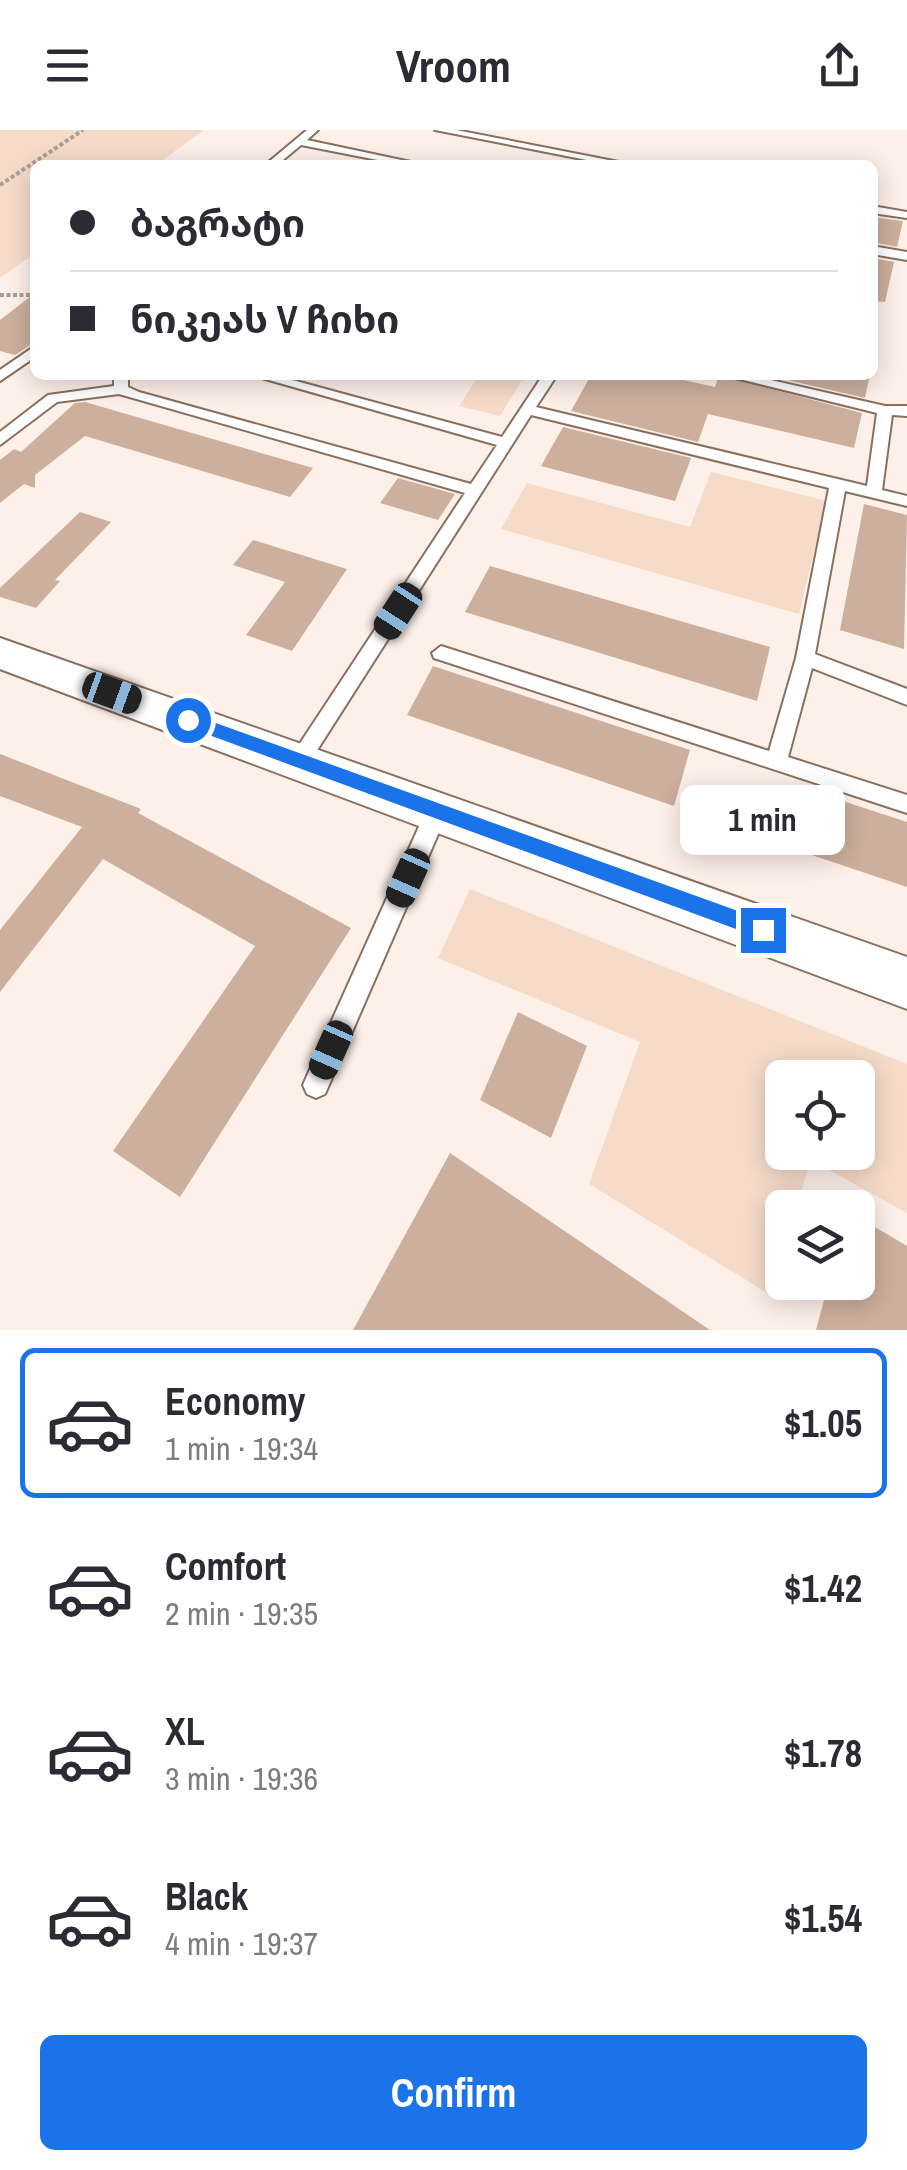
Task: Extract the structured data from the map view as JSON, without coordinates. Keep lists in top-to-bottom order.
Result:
{
  "page": {
    "header": "Vroom",
    "banner": ["ბაგრატი", "ნიკეას V ჩიხი"],
    "bubble": "1 min",
    "list": [
      {
        "name": "Economy",
        "note": "1 min · 19:34",
        "value": "$1.05"
      },
      {
        "name": "Comfort",
        "note": "2 min · 19:35",
        "value": "$1.42"
      },
      {
        "name": "XL",
        "note": "3 min · 19:36",
        "value": "$1.78"
      },
      {
        "name": "Black",
        "note": "4 min · 19:37",
        "value": "$1.54"
      }
    ],
    "buttons": "Confirm"
  }
}
